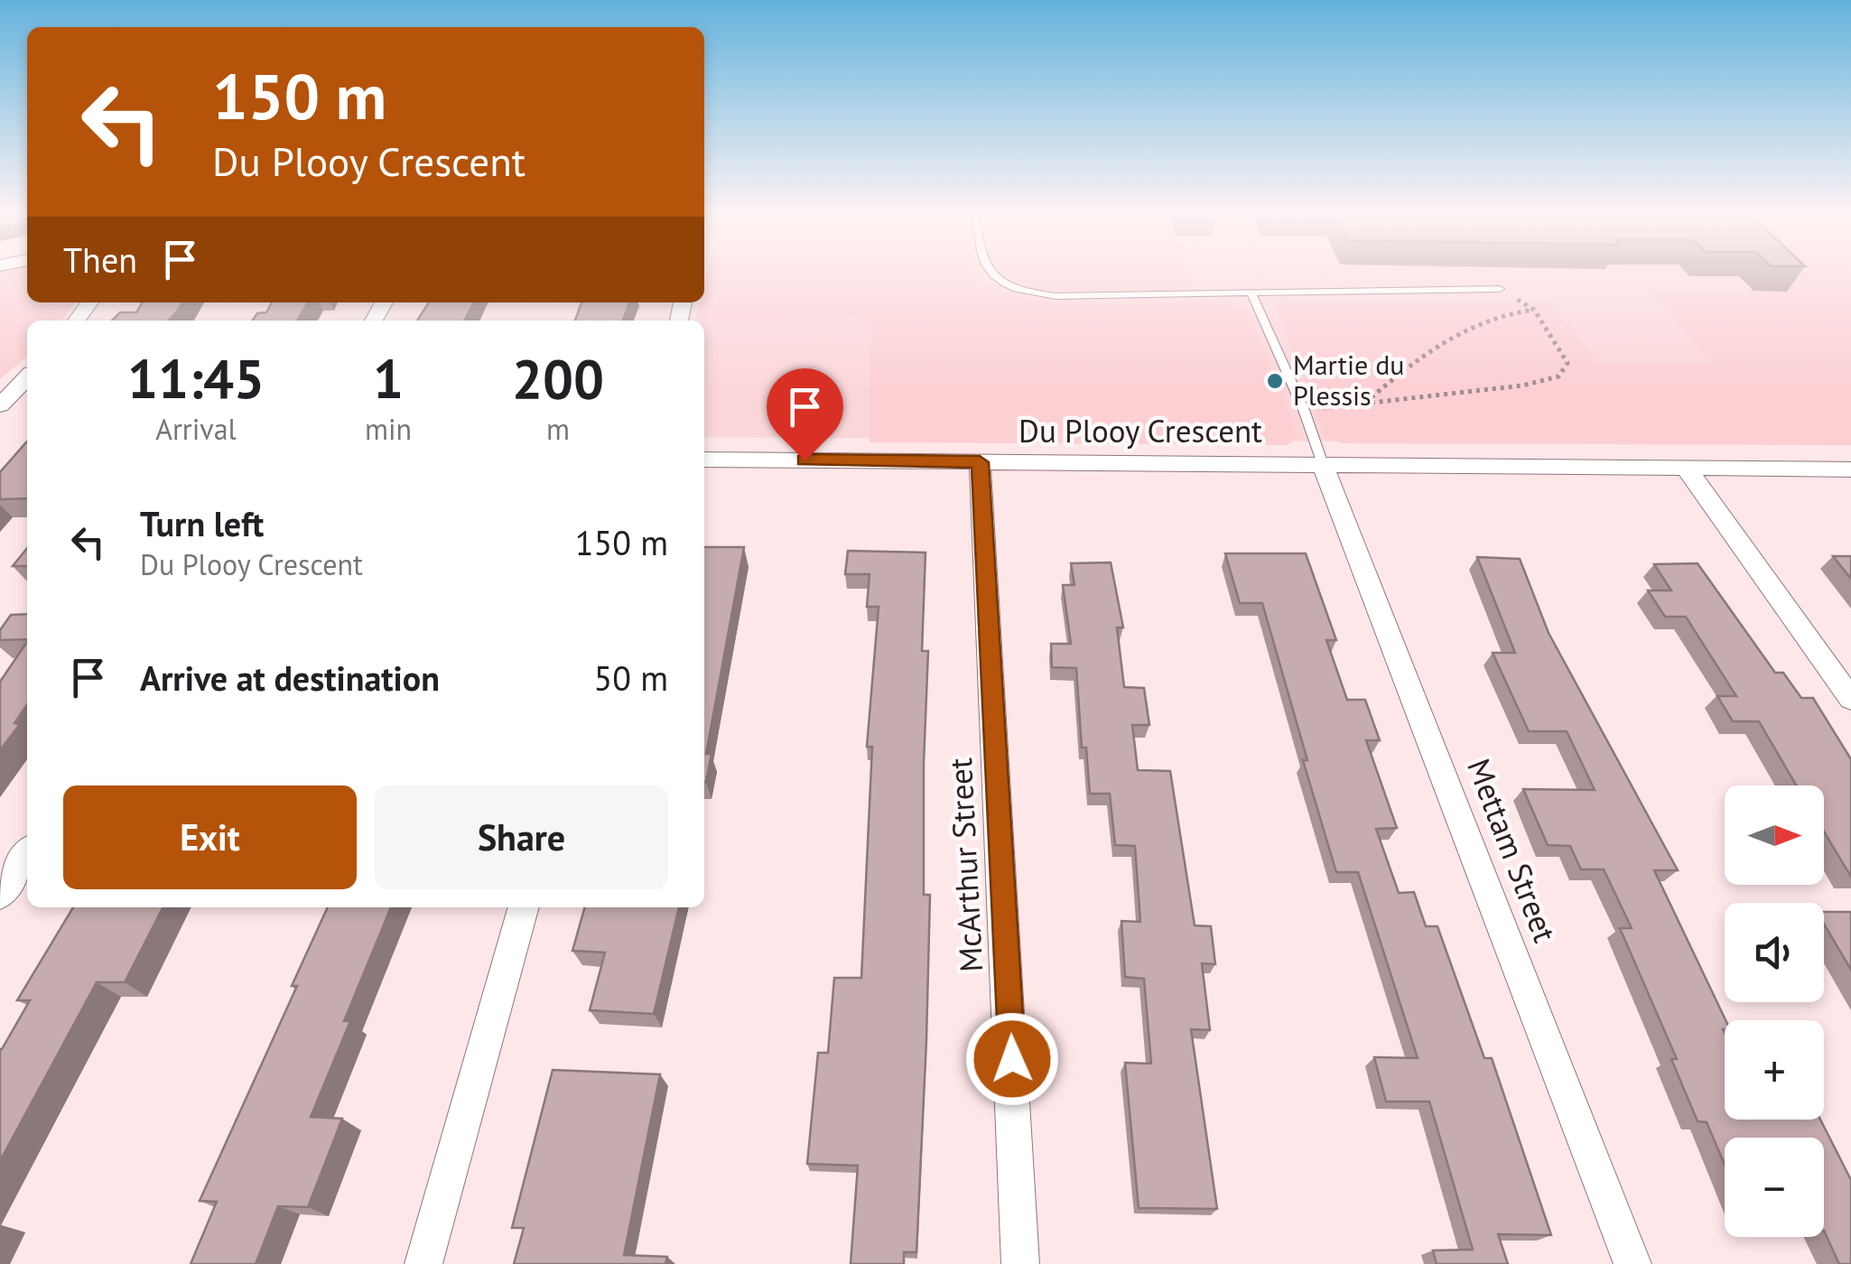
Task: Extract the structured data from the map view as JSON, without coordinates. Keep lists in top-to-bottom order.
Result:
{
  "streets": {
    "street": ["Du Plooy Crescent", "Mettam Street", "McArthur Street"]
  },
  "crossings": [
    ["Du Plooy Crescent", "Mettam Street"],
    ["Du Plooy Crescent", "McArthur Street"]
  ],
  "places": ["Martie du Plessis"],
  "north": "right",
  "page": {
    "turn": ["150 m", "Du Plooy Crescent"],
    "then": "Then",
    "eta": [
      "11:45",
      "Arrival",
      "1",
      "min",
      "200",
      "m"
    ],
    "list": [
      {
        "name": "Turn left",
        "note": "Du Plooy Crescent",
        "value": "150 m"
      },
      {
        "name": "Arrive at destination",
        "value": "50 m"
      }
    ],
    "buttons": ["Exit", "Share"],
    "map_buttons": ["+", "−"]
  }
}
